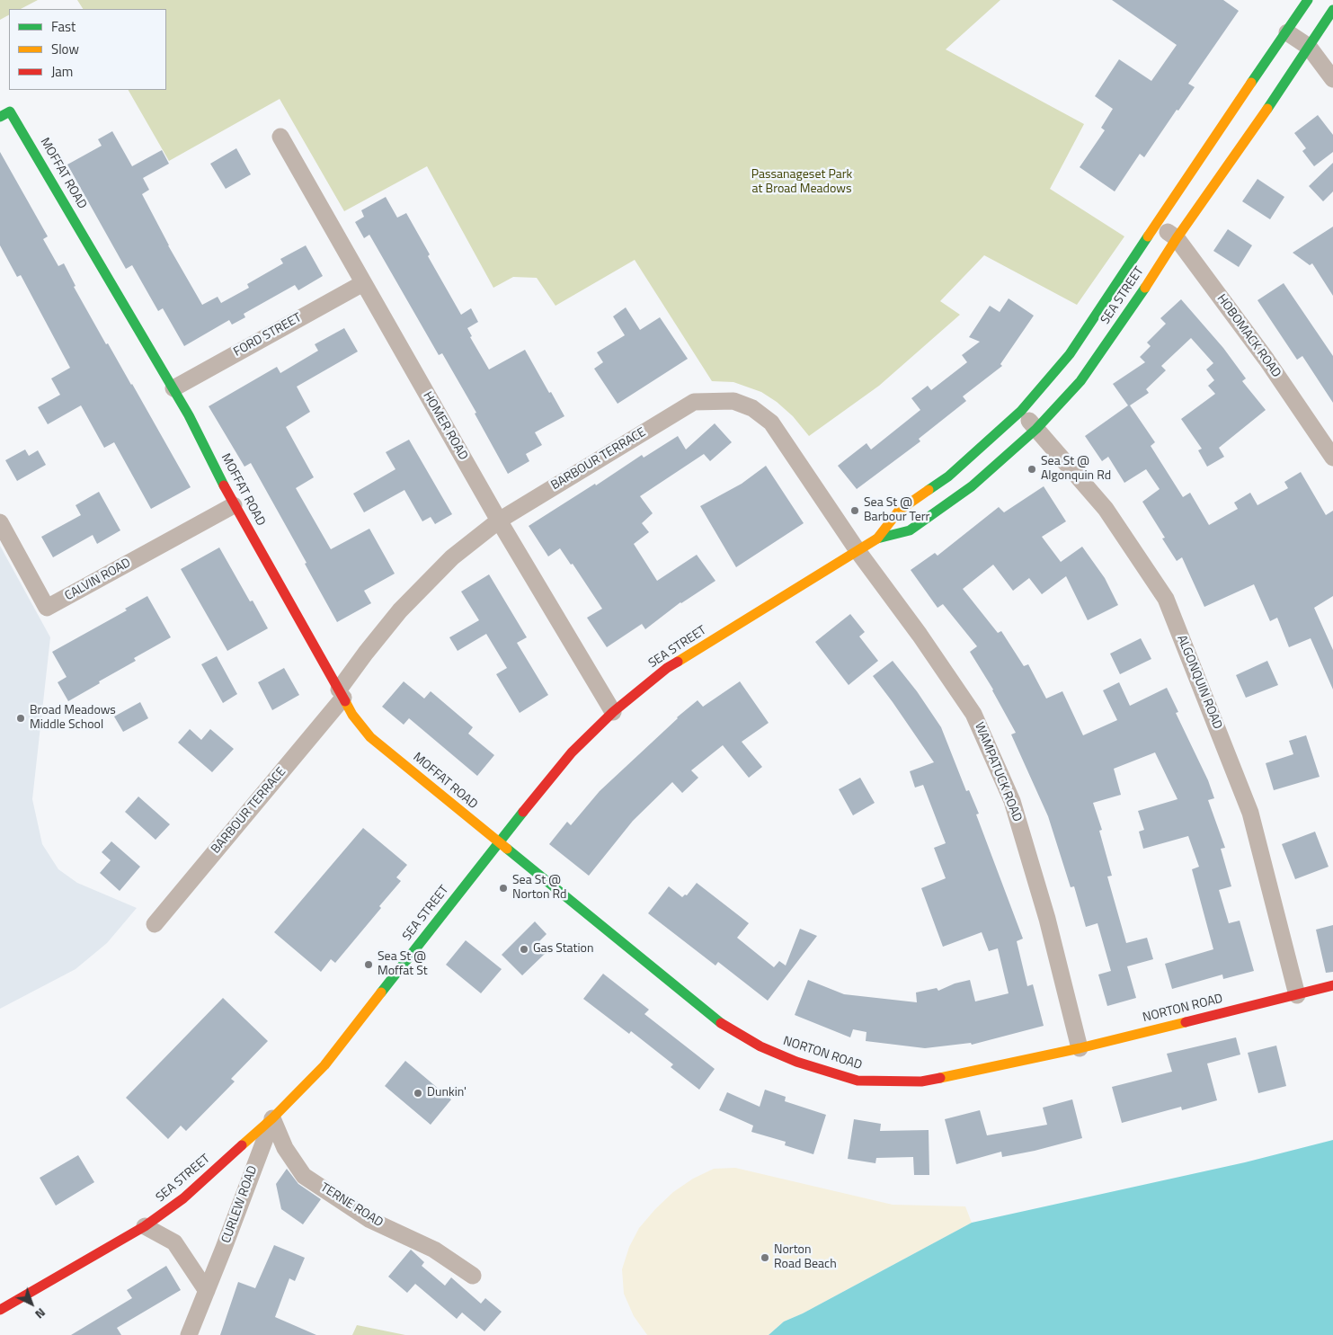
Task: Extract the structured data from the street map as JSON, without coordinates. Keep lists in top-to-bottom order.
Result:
{
  "streets": {
    "main road": ["MOFFAT ROAD", "SEA STREET", "NORTON ROAD"],
    "street": [
      "FORD STREET",
      "HOBOMACK ROAD",
      "HOMER ROAD",
      "BARBOUR TERRACE",
      "CALVIN ROAD",
      "ALGONQUIN ROAD",
      "WAMPATUCK ROAD",
      "CURLEW ROAD",
      "TERNE ROAD"
    ]
  },
  "crossings": [
    ["MOFFAT ROAD", "SEA STREET"],
    ["MOFFAT ROAD", "FORD STREET"],
    ["MOFFAT ROAD", "BARBOUR TERRACE"],
    ["MOFFAT ROAD", "CALVIN ROAD"],
    ["MOFFAT ROAD", "NORTON ROAD"],
    ["SEA STREET", "HOBOMACK ROAD"],
    ["SEA STREET", "HOMER ROAD"],
    ["SEA STREET", "BARBOUR TERRACE"],
    ["SEA STREET", "ALGONQUIN ROAD"],
    ["SEA STREET", "WAMPATUCK ROAD"],
    ["SEA STREET", "NORTON ROAD"],
    ["SEA STREET", "CURLEW ROAD"],
    ["SEA STREET", "TERNE ROAD"],
    ["FORD STREET", "HOMER ROAD"],
    ["HOMER ROAD", "BARBOUR TERRACE"],
    ["BARBOUR TERRACE", "WAMPATUCK ROAD"],
    ["ALGONQUIN ROAD", "NORTON ROAD"],
    ["WAMPATUCK ROAD", "NORTON ROAD"],
    ["CURLEW ROAD", "TERNE ROAD"]
  ],
  "parks": ["Passanageset Park at Broad Meadows"],
  "places": [
    "Sea St @ Algonquin Rd",
    "Sea St @ Barbour Terr",
    "Broad Meadows Middle School",
    "Sea St @ Norton Rd",
    "Gas Station",
    "Sea St @ Moffat St",
    "Dunkin'",
    "Norton Road Beach"
  ],
  "legend": ["Fast", "Slow", "Jam"],
  "north": "bottom right"
}
